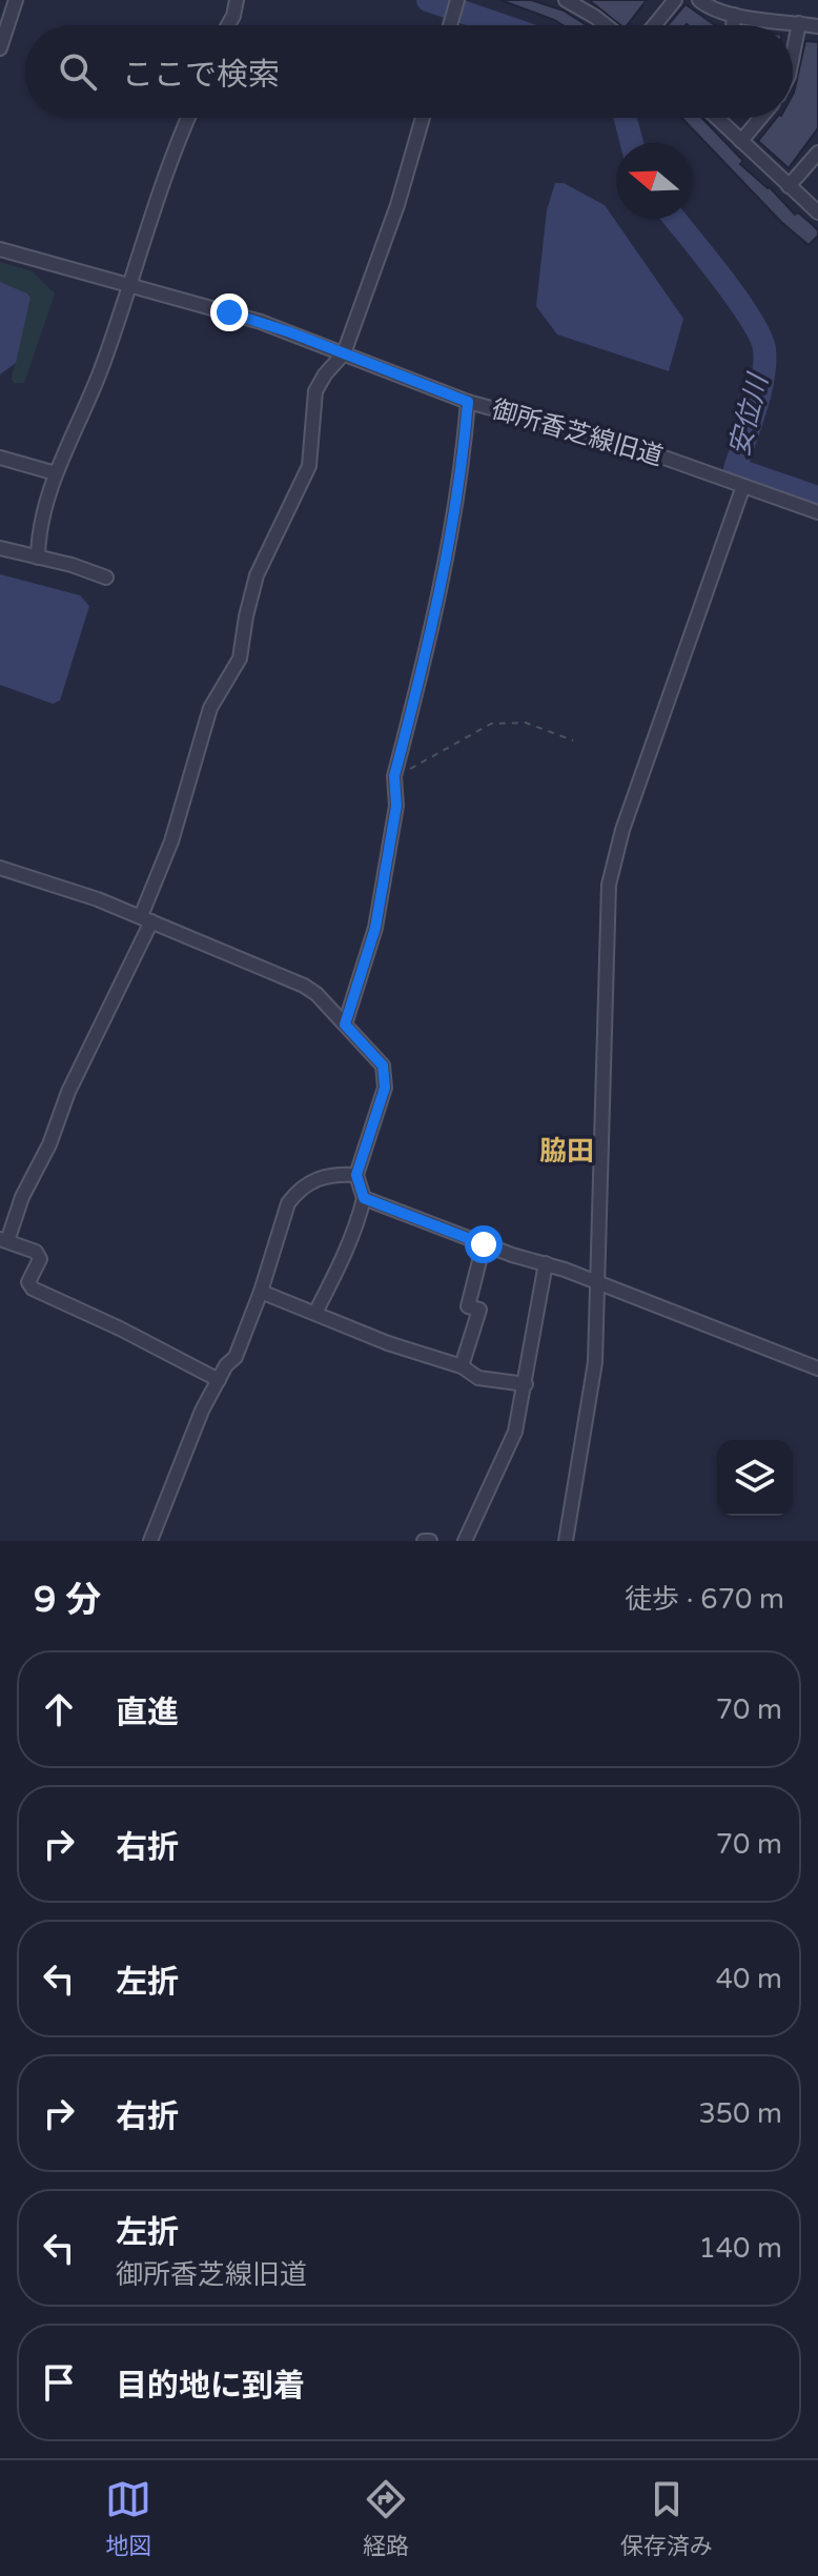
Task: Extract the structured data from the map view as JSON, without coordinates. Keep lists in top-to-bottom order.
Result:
{
  "streets": {
    "street": ["御所香芝線旧道"]
  },
  "districts": ["脇田"],
  "water": ["安位川"],
  "north": "left",
  "page": {
    "search": "ここで検索",
    "heading": ["9 分", "徒歩 · 670 m"],
    "list": [
      ["直進", "70 m"],
      ["右折", "70 m"],
      ["左折", "40 m"],
      ["右折", "350 m"],
      ["左折", "御所香芝線旧道", "140 m"],
      "目的地に到着"
    ],
    "nav": ["地図", "経路", "保存済み"]
  }
}
